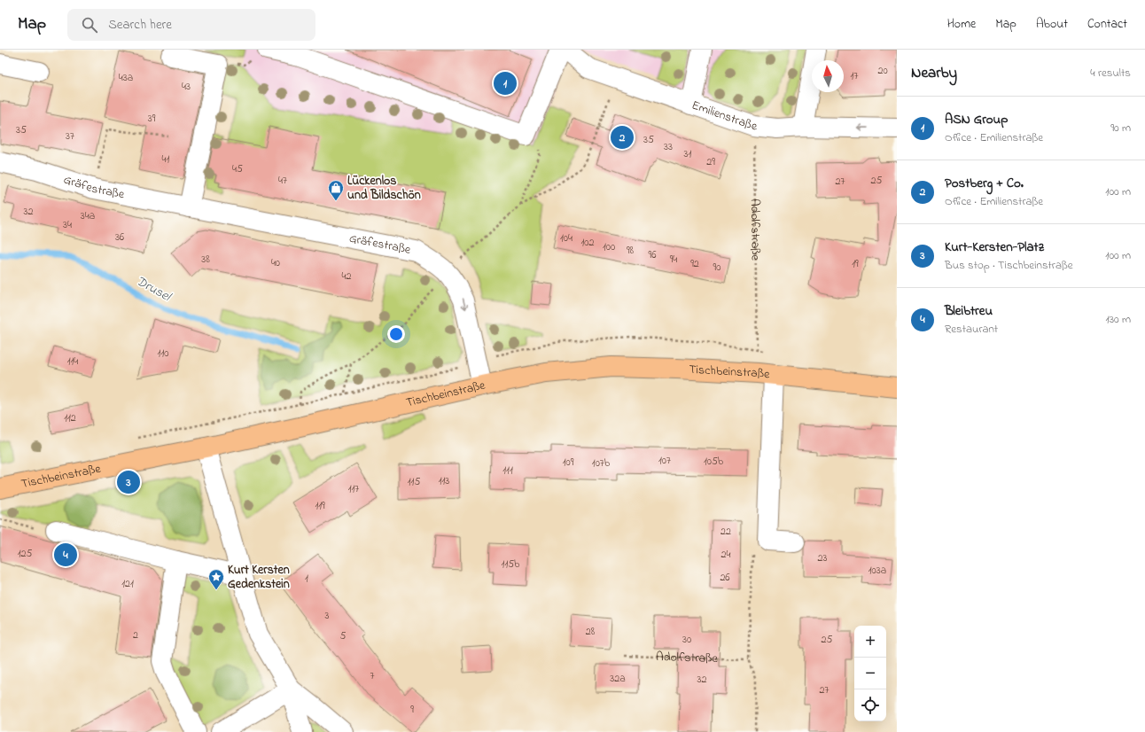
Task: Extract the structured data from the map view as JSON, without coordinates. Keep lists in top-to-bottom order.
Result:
{
  "streets": {
    "main road": ["Tischbeinstraße"],
    "street": ["Emilienstraße", "Gräfestraße"],
    "path": ["Adolfstraße"]
  },
  "crossings": [
    ["Emilienstraße", "Adolfstraße"],
    ["Gräfestraße", "Tischbeinstraße"]
  ],
  "water": ["Drusel"],
  "places": {
    "shop": ["Lückenlos und Bildschön"],
    "place": ["Kurt Kersten Gedenkstein"]
  },
  "house_numbers": [
    "20",
    "17",
    "43a",
    "43",
    "39",
    "35",
    "37",
    "35",
    "33",
    "31",
    "41",
    "29",
    "45",
    "47",
    "25",
    "27",
    "32",
    "34a",
    "34",
    "36",
    "104",
    "102",
    "100",
    "98",
    "96",
    "38",
    "94",
    "40",
    "92",
    "19",
    "90",
    "42",
    "110",
    "114",
    "112",
    "107",
    "105b",
    "109",
    "107b",
    "111",
    "113",
    "115",
    "117",
    "119",
    "22",
    "125",
    "24",
    "23",
    "115b",
    "103a",
    "26",
    "1",
    "121",
    "3",
    "28",
    "2",
    "5",
    "30",
    "25",
    "7",
    "32a",
    "32",
    "27",
    "9"
  ],
  "north": "top",
  "page": {
    "header": "Map",
    "search": "Search here",
    "nav": [
      "Home",
      "Map",
      "About",
      "Contact"
    ],
    "heading": ["Nearby", "4 results"],
    "pins": [
      "1",
      "2",
      "3",
      "4"
    ],
    "list": [
      {
        "mark": "1",
        "name": "ASN Group",
        "note": "Office · Emilienstraße",
        "value": "90 m"
      },
      {
        "mark": "2",
        "name": "Postberg + Co.",
        "note": "Office · Emilienstraße",
        "value": "100 m"
      },
      {
        "mark": "3",
        "name": "Kurt-Kersten-Platz",
        "note": "Bus stop · Tischbeinstraße",
        "value": "100 m"
      },
      {
        "mark": "4",
        "name": "Bleibtreu",
        "note": "Restaurant",
        "value": "130 m"
      }
    ],
    "map_buttons": ["+", "−"]
  }
}
